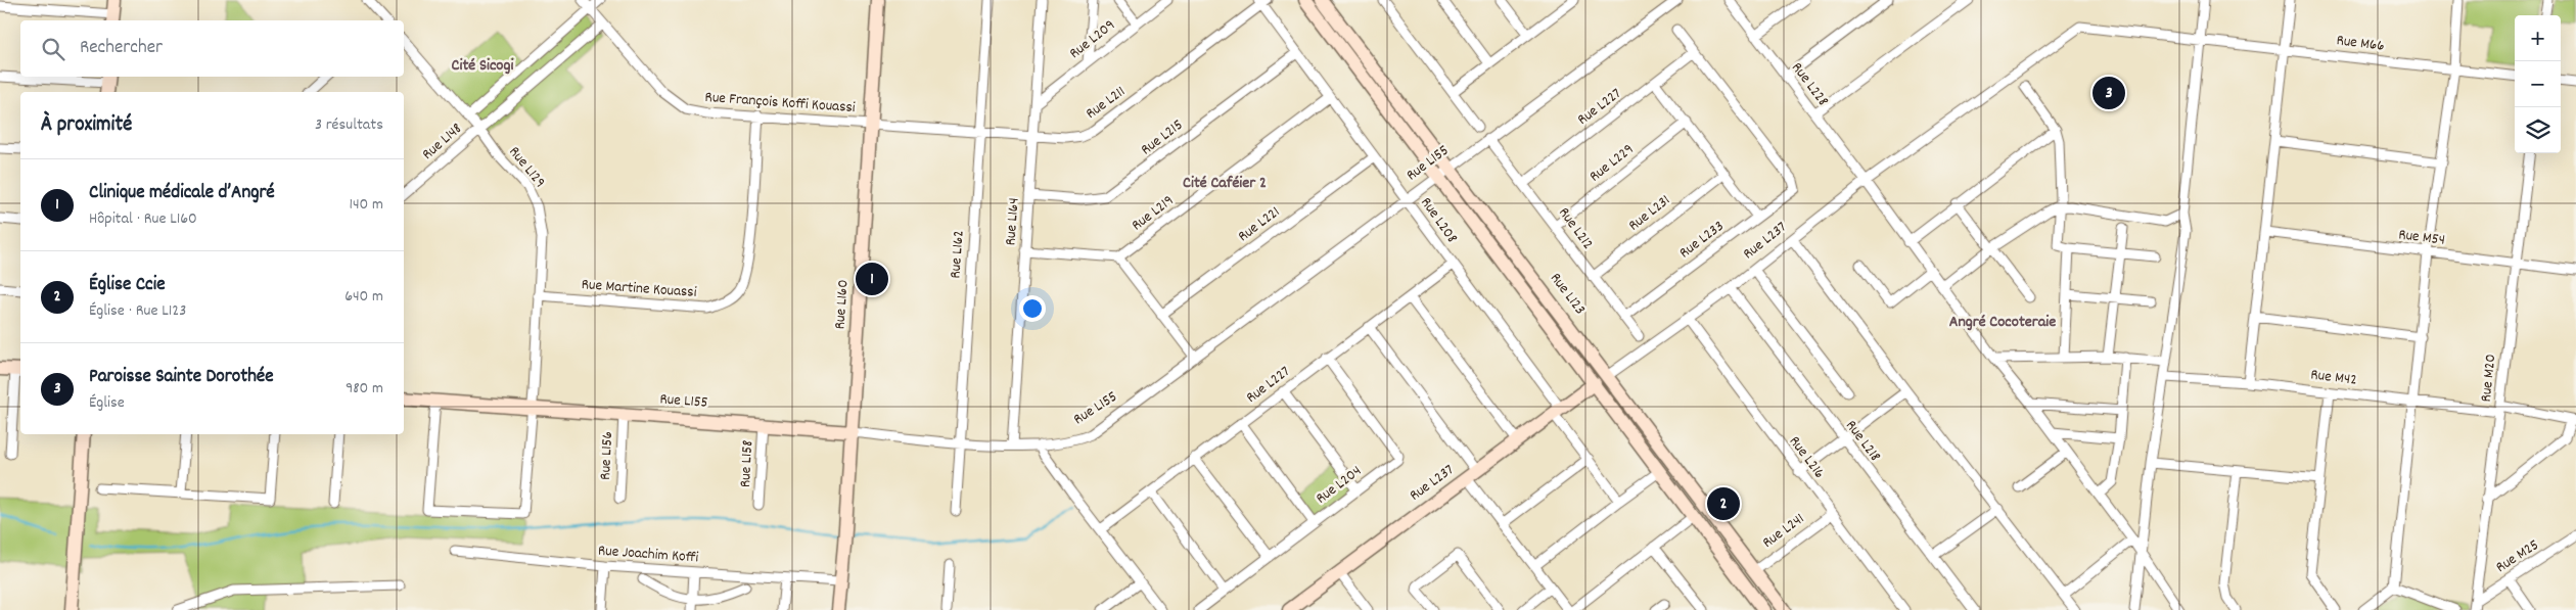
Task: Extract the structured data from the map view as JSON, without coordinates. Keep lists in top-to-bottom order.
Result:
{
  "streets": {
    "street": [
      "Rue L209",
      "Rue M66",
      "Rue L228",
      "Rue François Koffi Kouassi",
      "Rue L211",
      "Rue L227",
      "Rue L215",
      "Rue L148",
      "Rue L155",
      "Rue L229",
      "Rue L129",
      "Rue L219",
      "Rue L231",
      "Rue L208",
      "Rue L164",
      "Rue L221",
      "Rue L212",
      "Rue M54",
      "Rue L233",
      "Rue L237",
      "Rue L162",
      "Rue Martine Kouassi",
      "Rue L123",
      "Rue L160",
      "Rue M42",
      "Rue M20",
      "Rue L218",
      "Rue L156",
      "Rue L216",
      "Rue L158",
      "Rue L204",
      "Rue L241",
      "Rue Joachim Koffi",
      "Rue M25"
    ]
  },
  "crossings": [
    ["Rue L209", "Rue L164"],
    ["Rue M66", "Rue L237"],
    ["Rue L228", "Rue L237"],
    ["Rue François Koffi Kouassi", "Rue L211"],
    ["Rue François Koffi Kouassi", "Rue L148"],
    ["Rue François Koffi Kouassi", "Rue Martine Kouassi"],
    ["Rue François Koffi Kouassi", "Rue L160"],
    ["Rue L211", "Rue L208"],
    ["Rue L211", "Rue L164"],
    ["Rue L211", "Rue L162"],
    ["Rue L211", "Rue L160"],
    ["Rue L227", "Rue L208"],
    ["Rue L227", "Rue L212"],
    ["Rue L227", "Rue L233"],
    ["Rue L227", "Rue L204"],
    ["Rue L215", "Rue L208"],
    ["Rue L215", "Rue L164"],
    ["Rue L148", "Rue L129"],
    ["Rue L155", "Rue L129"],
    ["Rue L155", "Rue L208"],
    ["Rue L155", "Rue L164"],
    ["Rue L155", "Rue L212"],
    ["Rue L155", "Rue L162"],
    ["Rue L155", "Rue L123"],
    ["Rue L155", "Rue L160"],
    ["Rue L155", "Rue L156"],
    ["Rue L155", "Rue L158"],
    ["Rue L229", "Rue L212"],
    ["Rue L129", "Rue Martine Kouassi"],
    ["Rue L219", "Rue L208"],
    ["Rue L231", "Rue L212"],
    ["Rue L208", "Rue L221"],
    ["Rue L208", "Rue L237"],
    ["Rue L212", "Rue L233"],
    ["Rue M54", "Rue M20"],
    ["Rue L237", "Rue L123"],
    ["Rue L237", "Rue L218"],
    ["Rue L237", "Rue L216"],
    ["Rue L123", "Rue L241"],
    ["Rue L160", "Rue Joachim Koffi"],
    ["Rue M42", "Rue M20"],
    ["Rue M20", "Rue M25"],
    ["Rue L216", "Rue L241"]
  ],
  "districts": ["Cité Sicogi", "Cité Caféier 2", "Angré Cocoteraie"],
  "page": {
    "map_buttons": ["+", "−"],
    "search": "Rechercher",
    "pins": ["3", "1", "2"],
    "heading": ["À proximité", "3 résultats"],
    "list": [
      {
        "mark": "1",
        "name": "Clinique médicale d’Angré",
        "note": "Hôpital · Rue L160",
        "value": "140 m"
      },
      {
        "mark": "2",
        "name": "Église Ccie",
        "note": "Église · Rue L123",
        "value": "640 m"
      },
      {
        "mark": "3",
        "name": "Paroisse Sainte Dorothée",
        "note": "Église",
        "value": "980 m"
      }
    ]
  }
}
